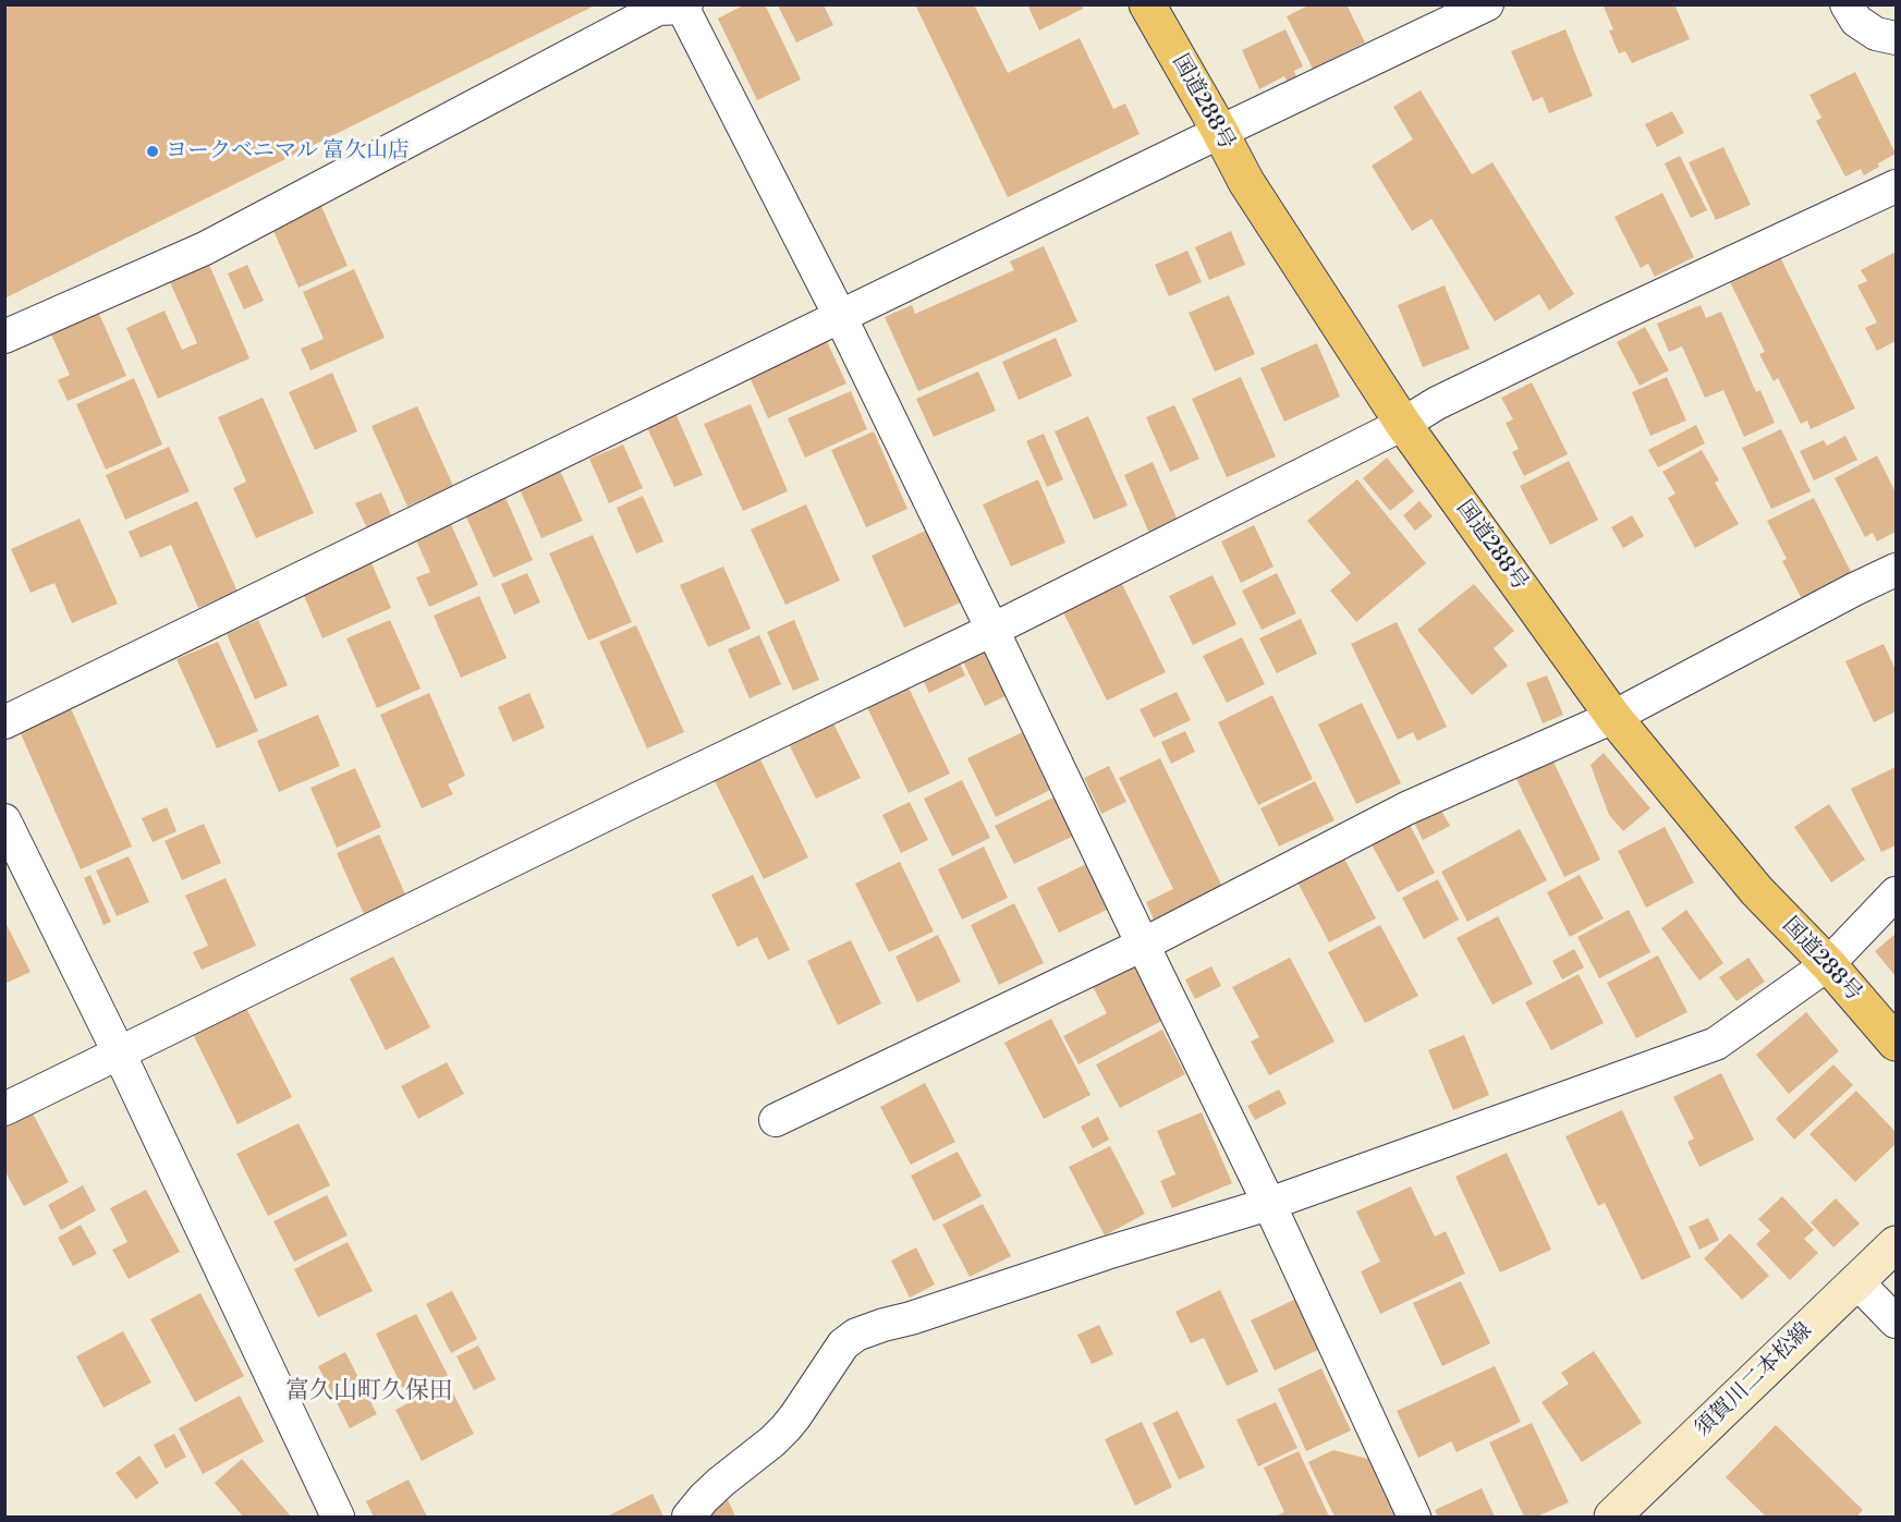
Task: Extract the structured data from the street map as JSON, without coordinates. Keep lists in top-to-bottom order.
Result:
{
  "streets": {
    "highway": ["国道288号"],
    "main road": ["須賀川二本松線"]
  },
  "districts": ["富久山町久保田"],
  "places": ["ヨークベニマル 富久山店"]
}
